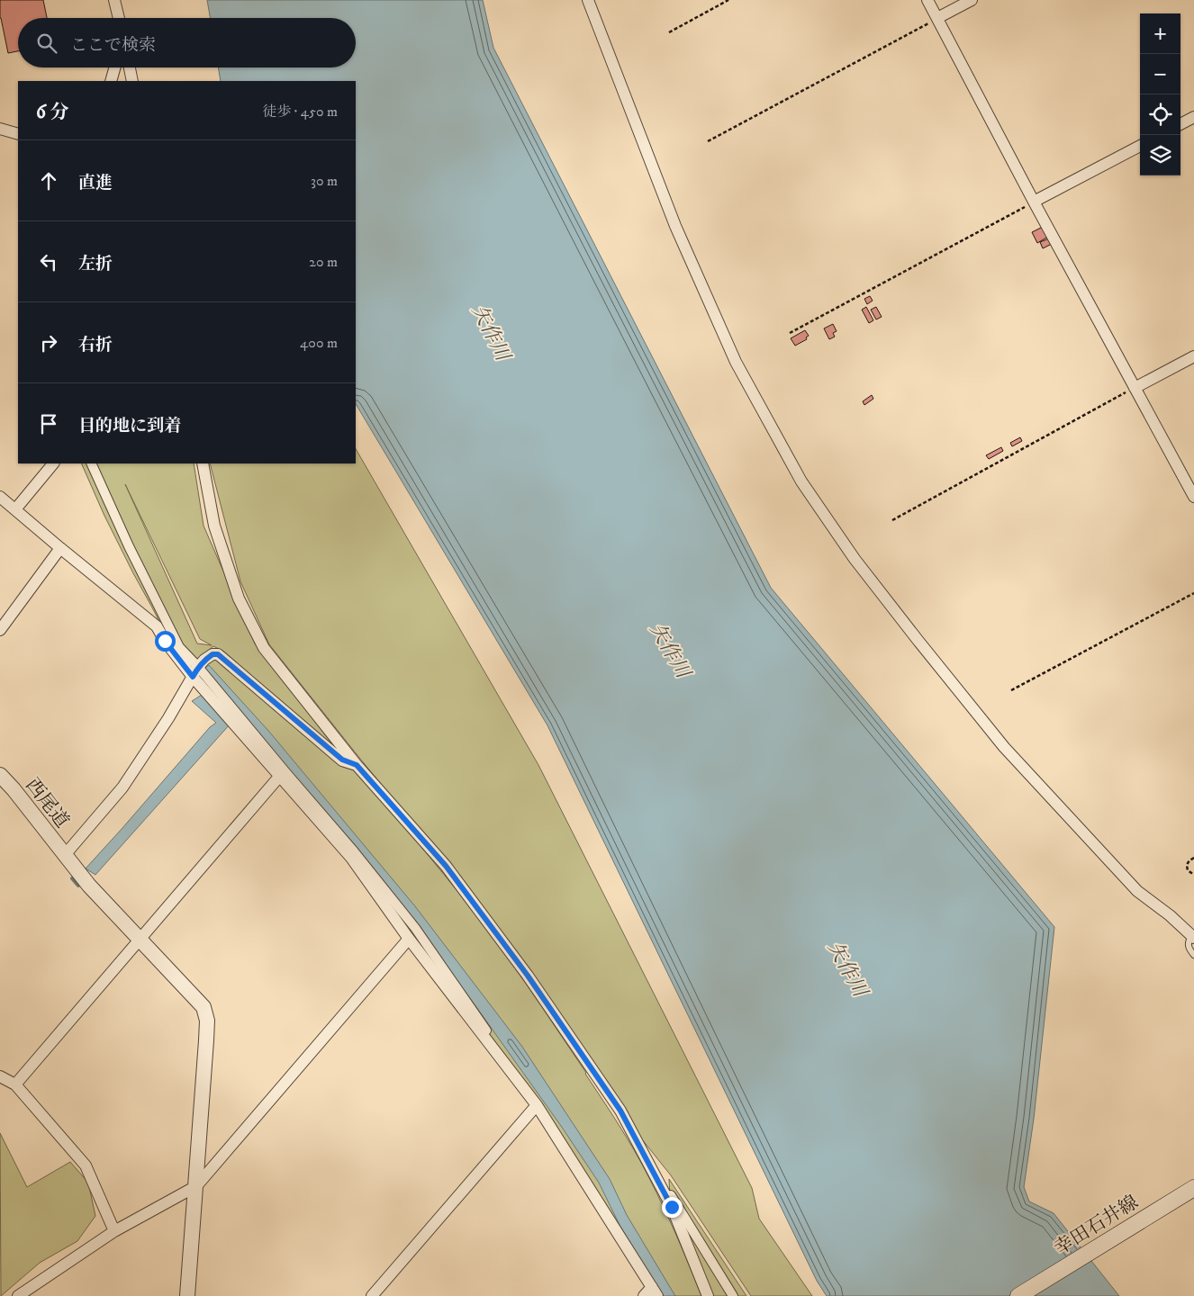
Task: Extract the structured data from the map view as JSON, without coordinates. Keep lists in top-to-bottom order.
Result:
{
  "streets": {
    "main road": ["幸田石井線"],
    "street": ["西尾道"]
  },
  "water": ["矢作川"],
  "page": {
    "map_buttons": ["+", "−"],
    "search": "ここで検索",
    "heading": ["6 分", "徒歩 · 450 m"],
    "list": [
      ["直進", "30 m"],
      ["左折", "20 m"],
      ["右折", "400 m"],
      "目的地に到着"
    ]
  }
}
